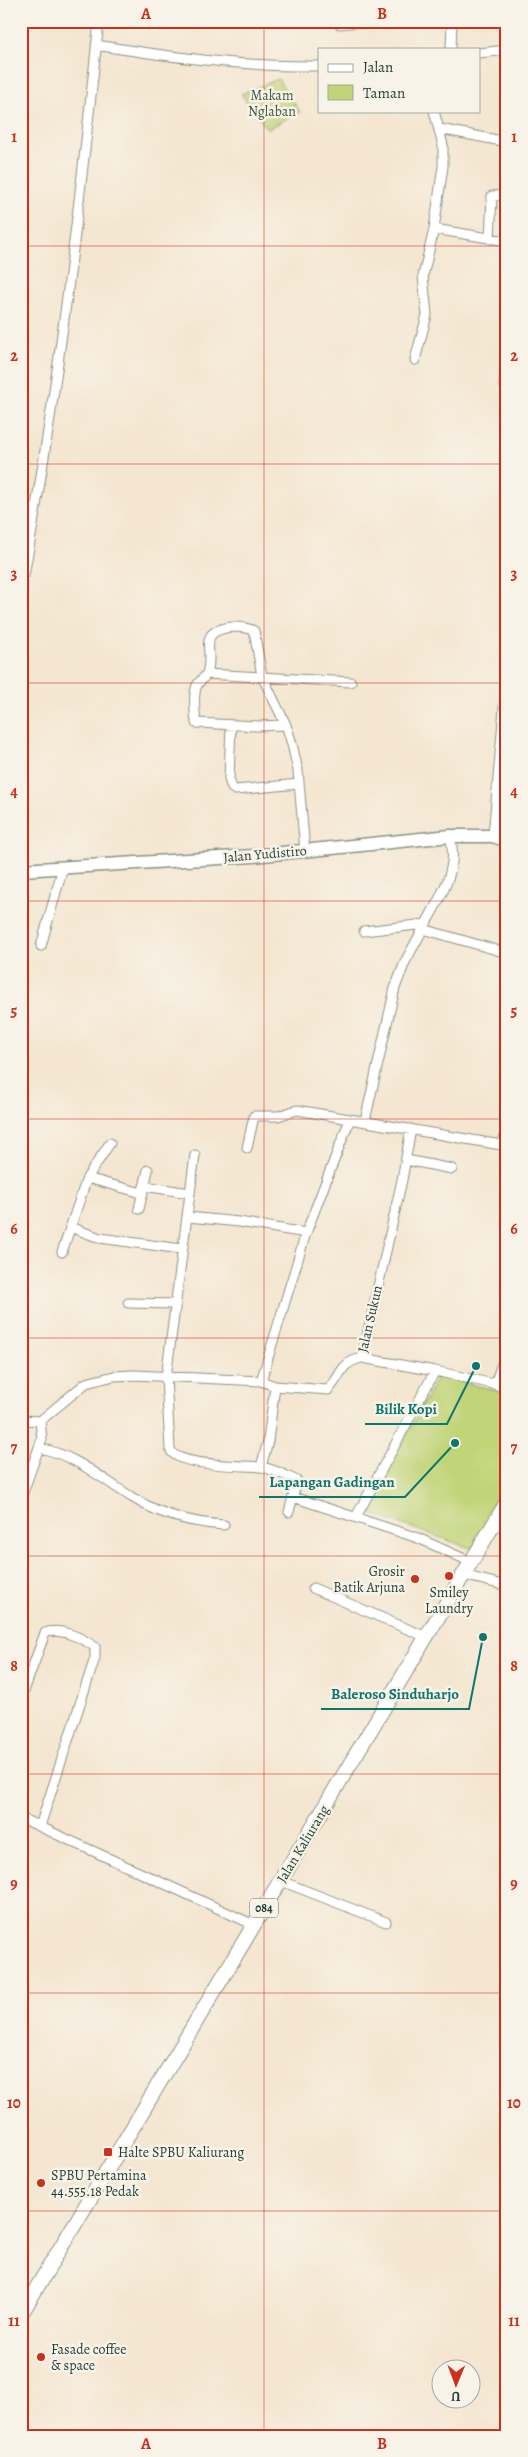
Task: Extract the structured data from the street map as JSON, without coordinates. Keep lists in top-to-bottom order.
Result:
{
  "streets": {
    "main road": ["Jalan Kaliurang", "084"],
    "street": ["Jalan Yudistiro", "Jalan Sukun"]
  },
  "parks": ["Makam Nglaban"],
  "places": {
    "other": [
      "Bilik Kopi",
      "Lapangan Gadingan",
      "Smiley Laundry",
      "Grosir Batik Arjuna",
      "Baleroso Sinduharjo",
      "SPBU Pertamina 44.555.18 Pedak",
      "Fasade coffee & space"
    ],
    "transit": ["Halte SPBU Kaliurang"]
  },
  "legend": ["Jalan", "Taman"],
  "north": "bottom",
  "grid": {
    "columns": ["A", "B"],
    "rows": [
      "1",
      "2",
      "3",
      "4",
      "5",
      "6",
      "7",
      "8",
      "9",
      "10",
      "11"
    ]
  }
}
